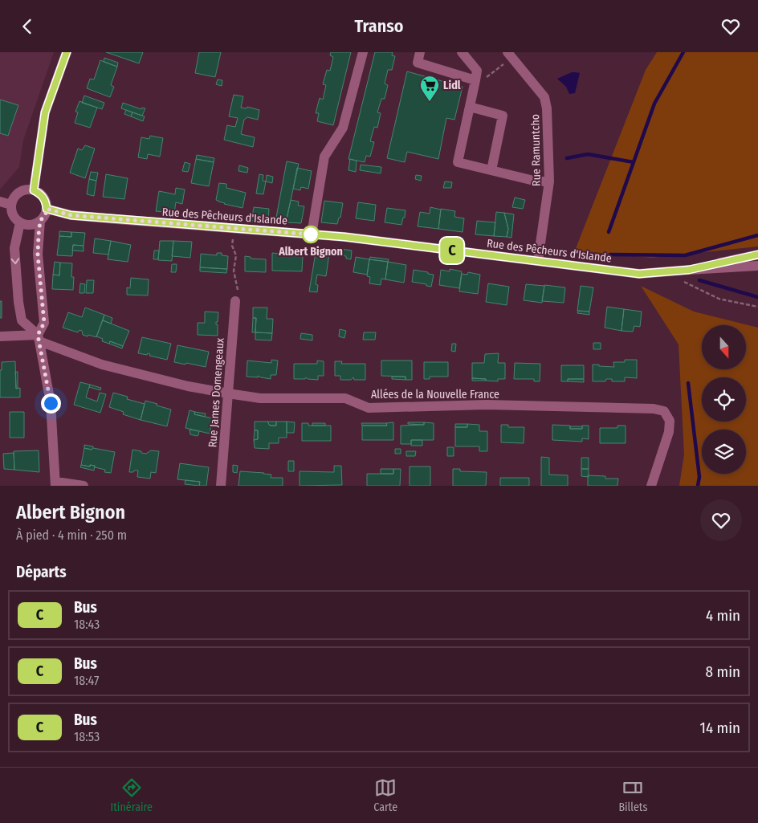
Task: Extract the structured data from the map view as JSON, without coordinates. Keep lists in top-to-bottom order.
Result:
{
  "streets": {
    "street": [
      "Rue Ramuntcho",
      "Rue des Pêcheurs d'Islande",
      "Rue James Domengeaux",
      "Allées de la Nouvelle France"
    ]
  },
  "crossings": [
    ["Rue Ramuntcho", "Rue des Pêcheurs d'Islande"],
    ["Rue James Domengeaux", "Allées de la Nouvelle France"]
  ],
  "places": {
    "supermarket": ["Lidl"],
    "other": ["Albert Bignon"]
  },
  "lines": ["bus line C"],
  "north": "bottom",
  "page": {
    "header": "Transo",
    "on_map": "C",
    "heading": [
      ["Albert Bignon", "À pied · 4 min · 250 m"],
      "Départs"
    ],
    "list": [
      {
        "mark": "C",
        "name": "Bus",
        "note": "18:43",
        "value": "4 min"
      },
      {
        "mark": "C",
        "name": "Bus",
        "note": "18:47",
        "value": "8 min"
      },
      {
        "mark": "C",
        "name": "Bus",
        "note": "18:53",
        "value": "14 min"
      }
    ],
    "tabs": ["Itinéraire", "Carte", "Billets"]
  }
}
